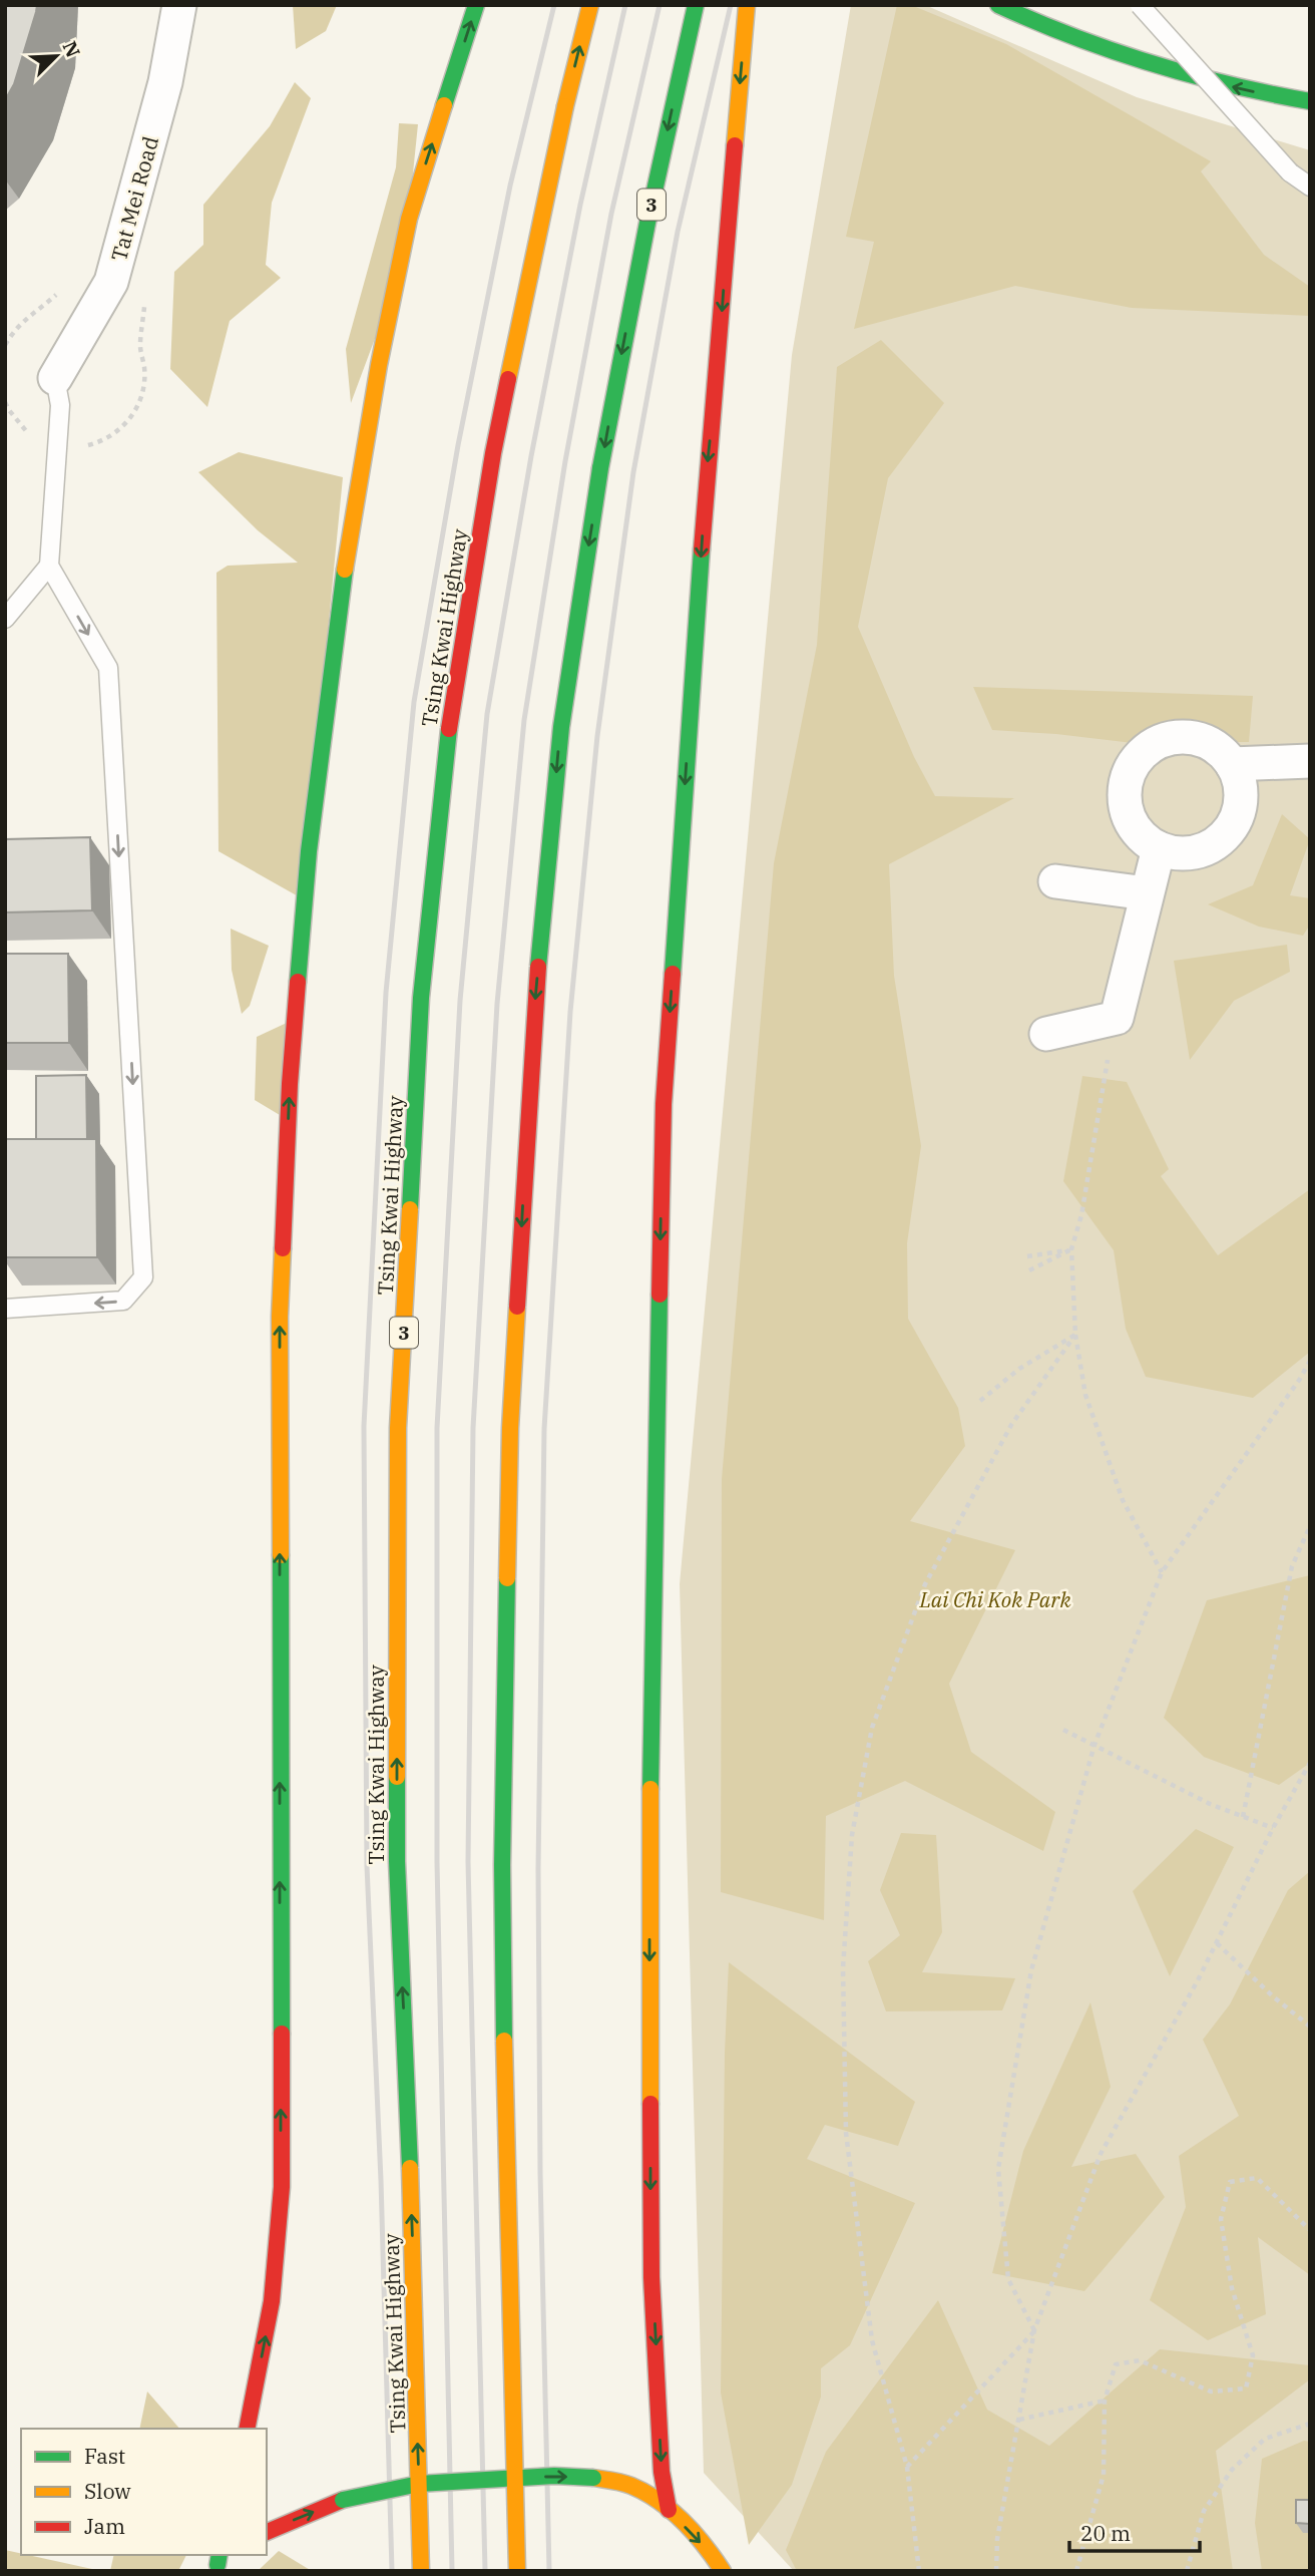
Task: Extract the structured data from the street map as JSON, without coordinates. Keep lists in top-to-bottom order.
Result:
{
  "streets": {
    "main road": ["3", "Tsing Kwai Highway"],
    "street": ["Tat Mei Road"]
  },
  "parks": ["Lai Chi Kok Park"],
  "legend": ["Fast", "Slow", "Jam"],
  "scale_bar": "20 m",
  "north": "top right"
}
